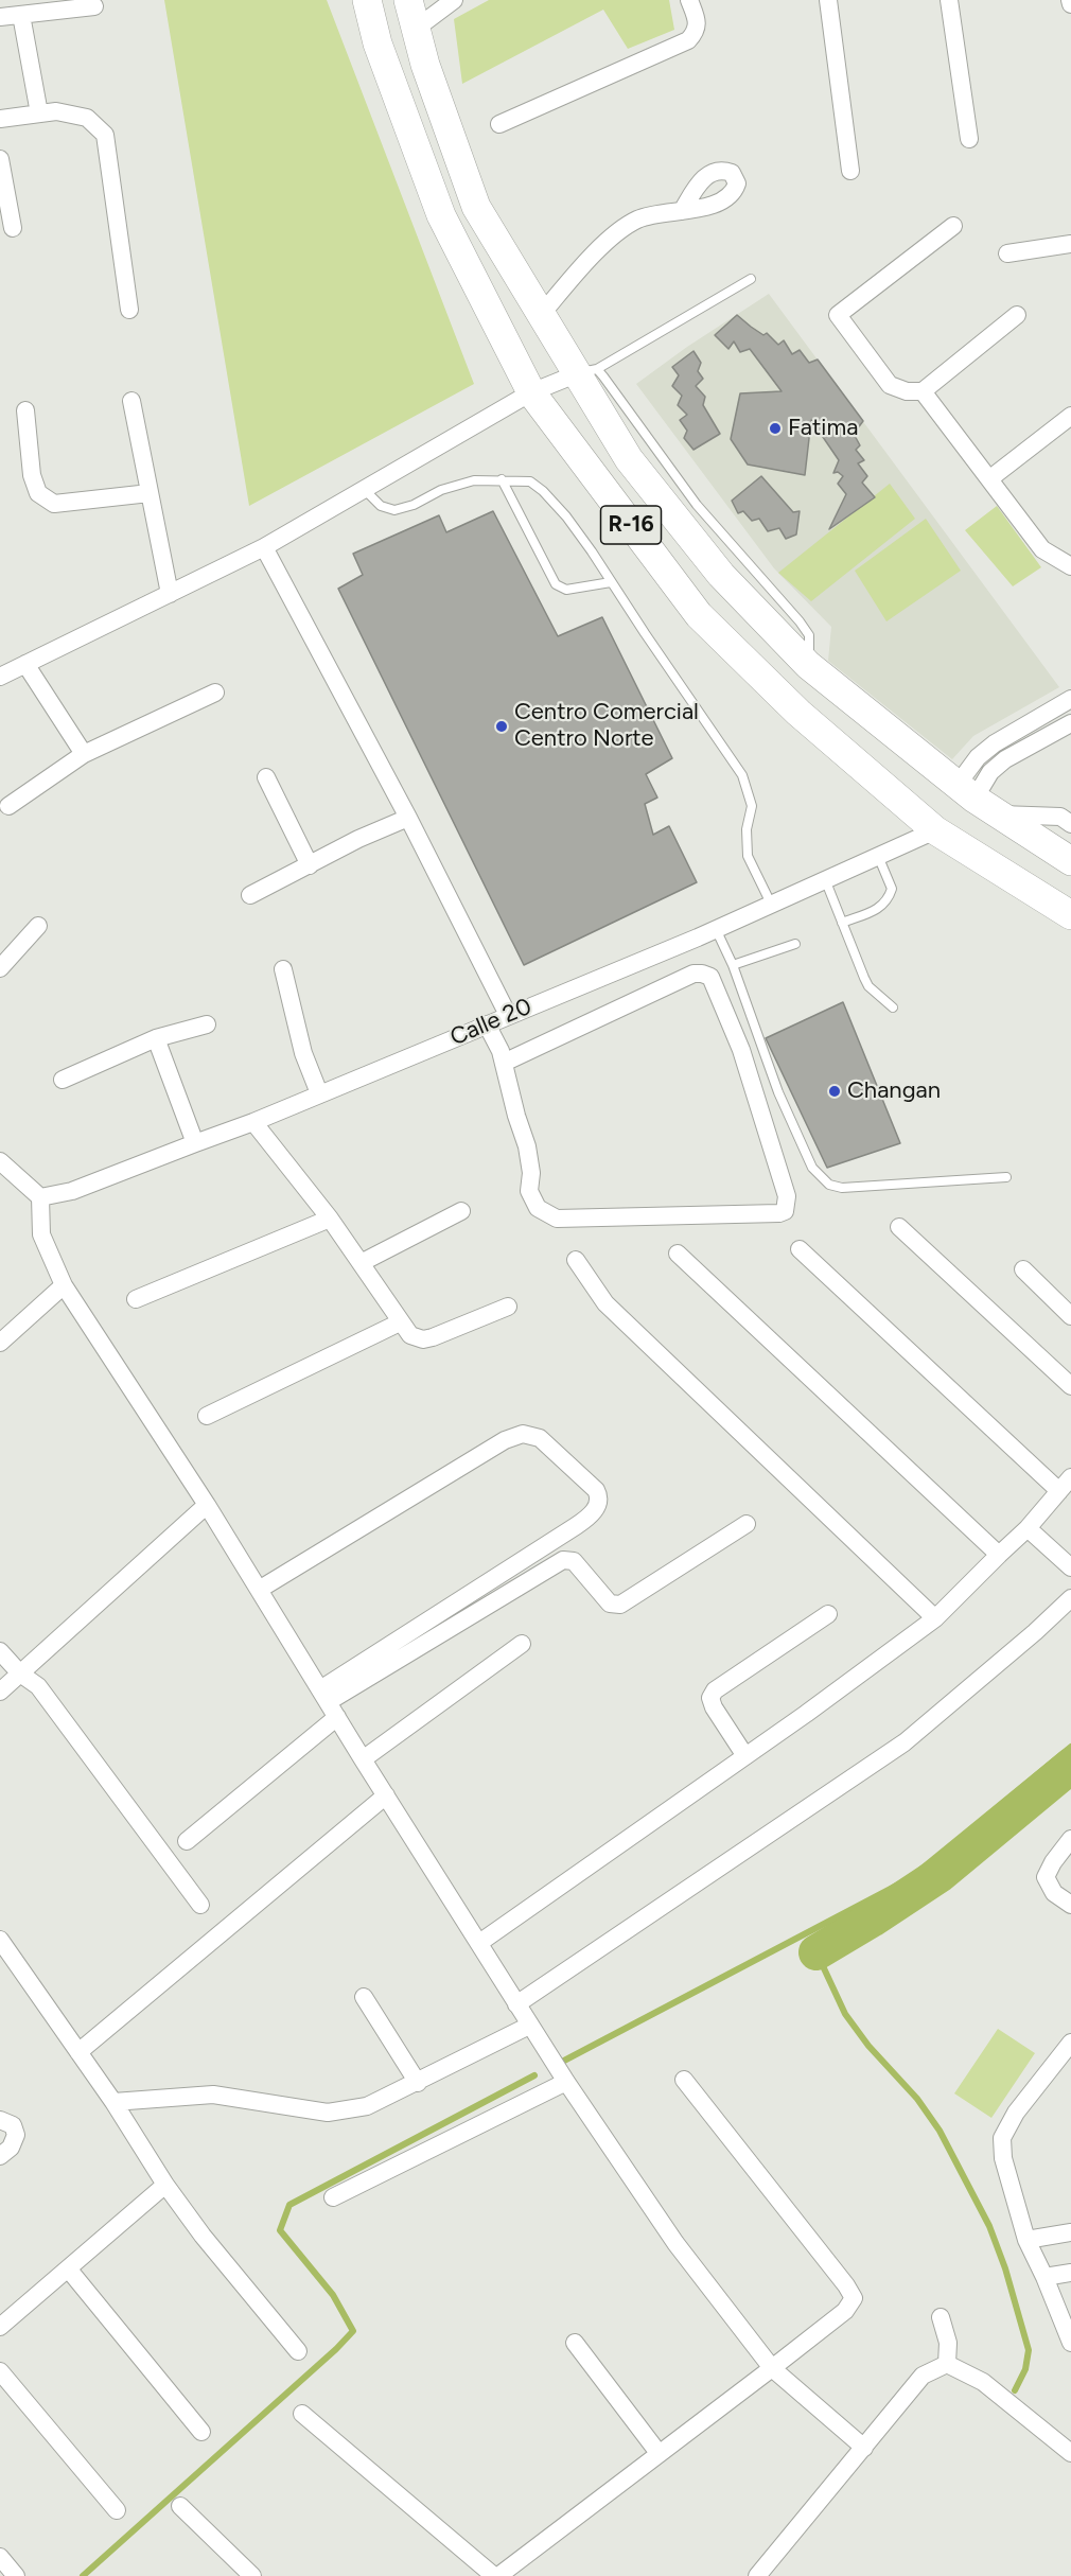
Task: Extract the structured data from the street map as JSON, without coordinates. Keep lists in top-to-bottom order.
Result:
{
  "streets": {
    "main road": ["R-16"],
    "street": ["Calle 20"]
  },
  "crossings": [
    ["R-16", "Calle 20"]
  ],
  "places": ["Fatima", "Centro Comercial Centro Norte", "Changan"]
}
